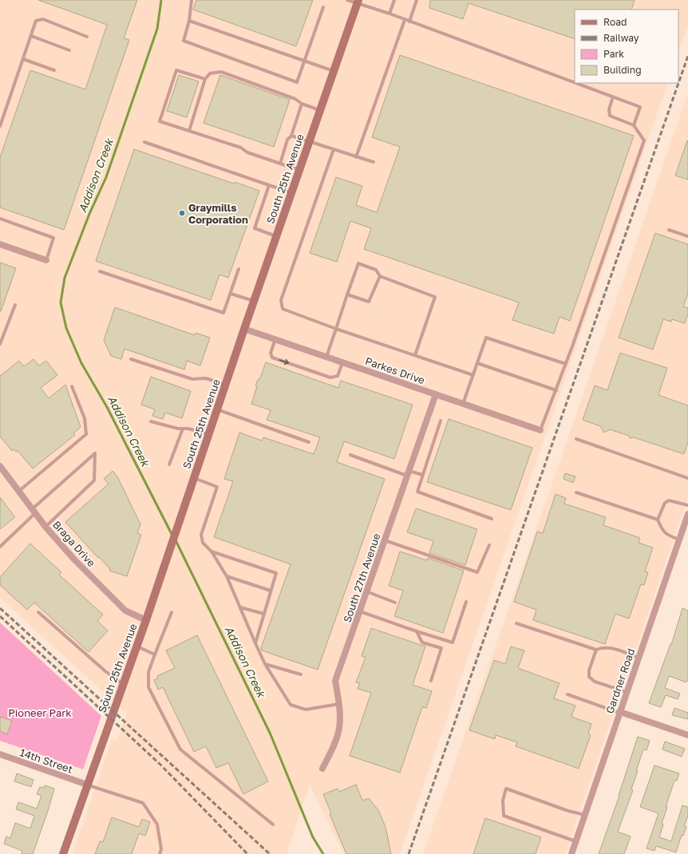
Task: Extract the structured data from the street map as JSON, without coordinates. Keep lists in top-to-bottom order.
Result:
{
  "streets": {
    "main road": ["South 25th Avenue"],
    "street": [
      "Parkes Drive",
      "Braga Drive",
      "South 27th Avenue",
      "Gardner Road",
      "14th Street"
    ]
  },
  "crossings": [
    ["South 25th Avenue", "Parkes Drive"],
    ["South 25th Avenue", "Braga Drive"],
    ["South 25th Avenue", "14th Street"],
    ["Parkes Drive", "South 27th Avenue"]
  ],
  "water": ["Addison Creek"],
  "parks": ["Pioneer Park"],
  "places": ["Graymills Corporation"],
  "legend": [
    "Road",
    "Railway",
    "Park",
    "Building"
  ]
}
